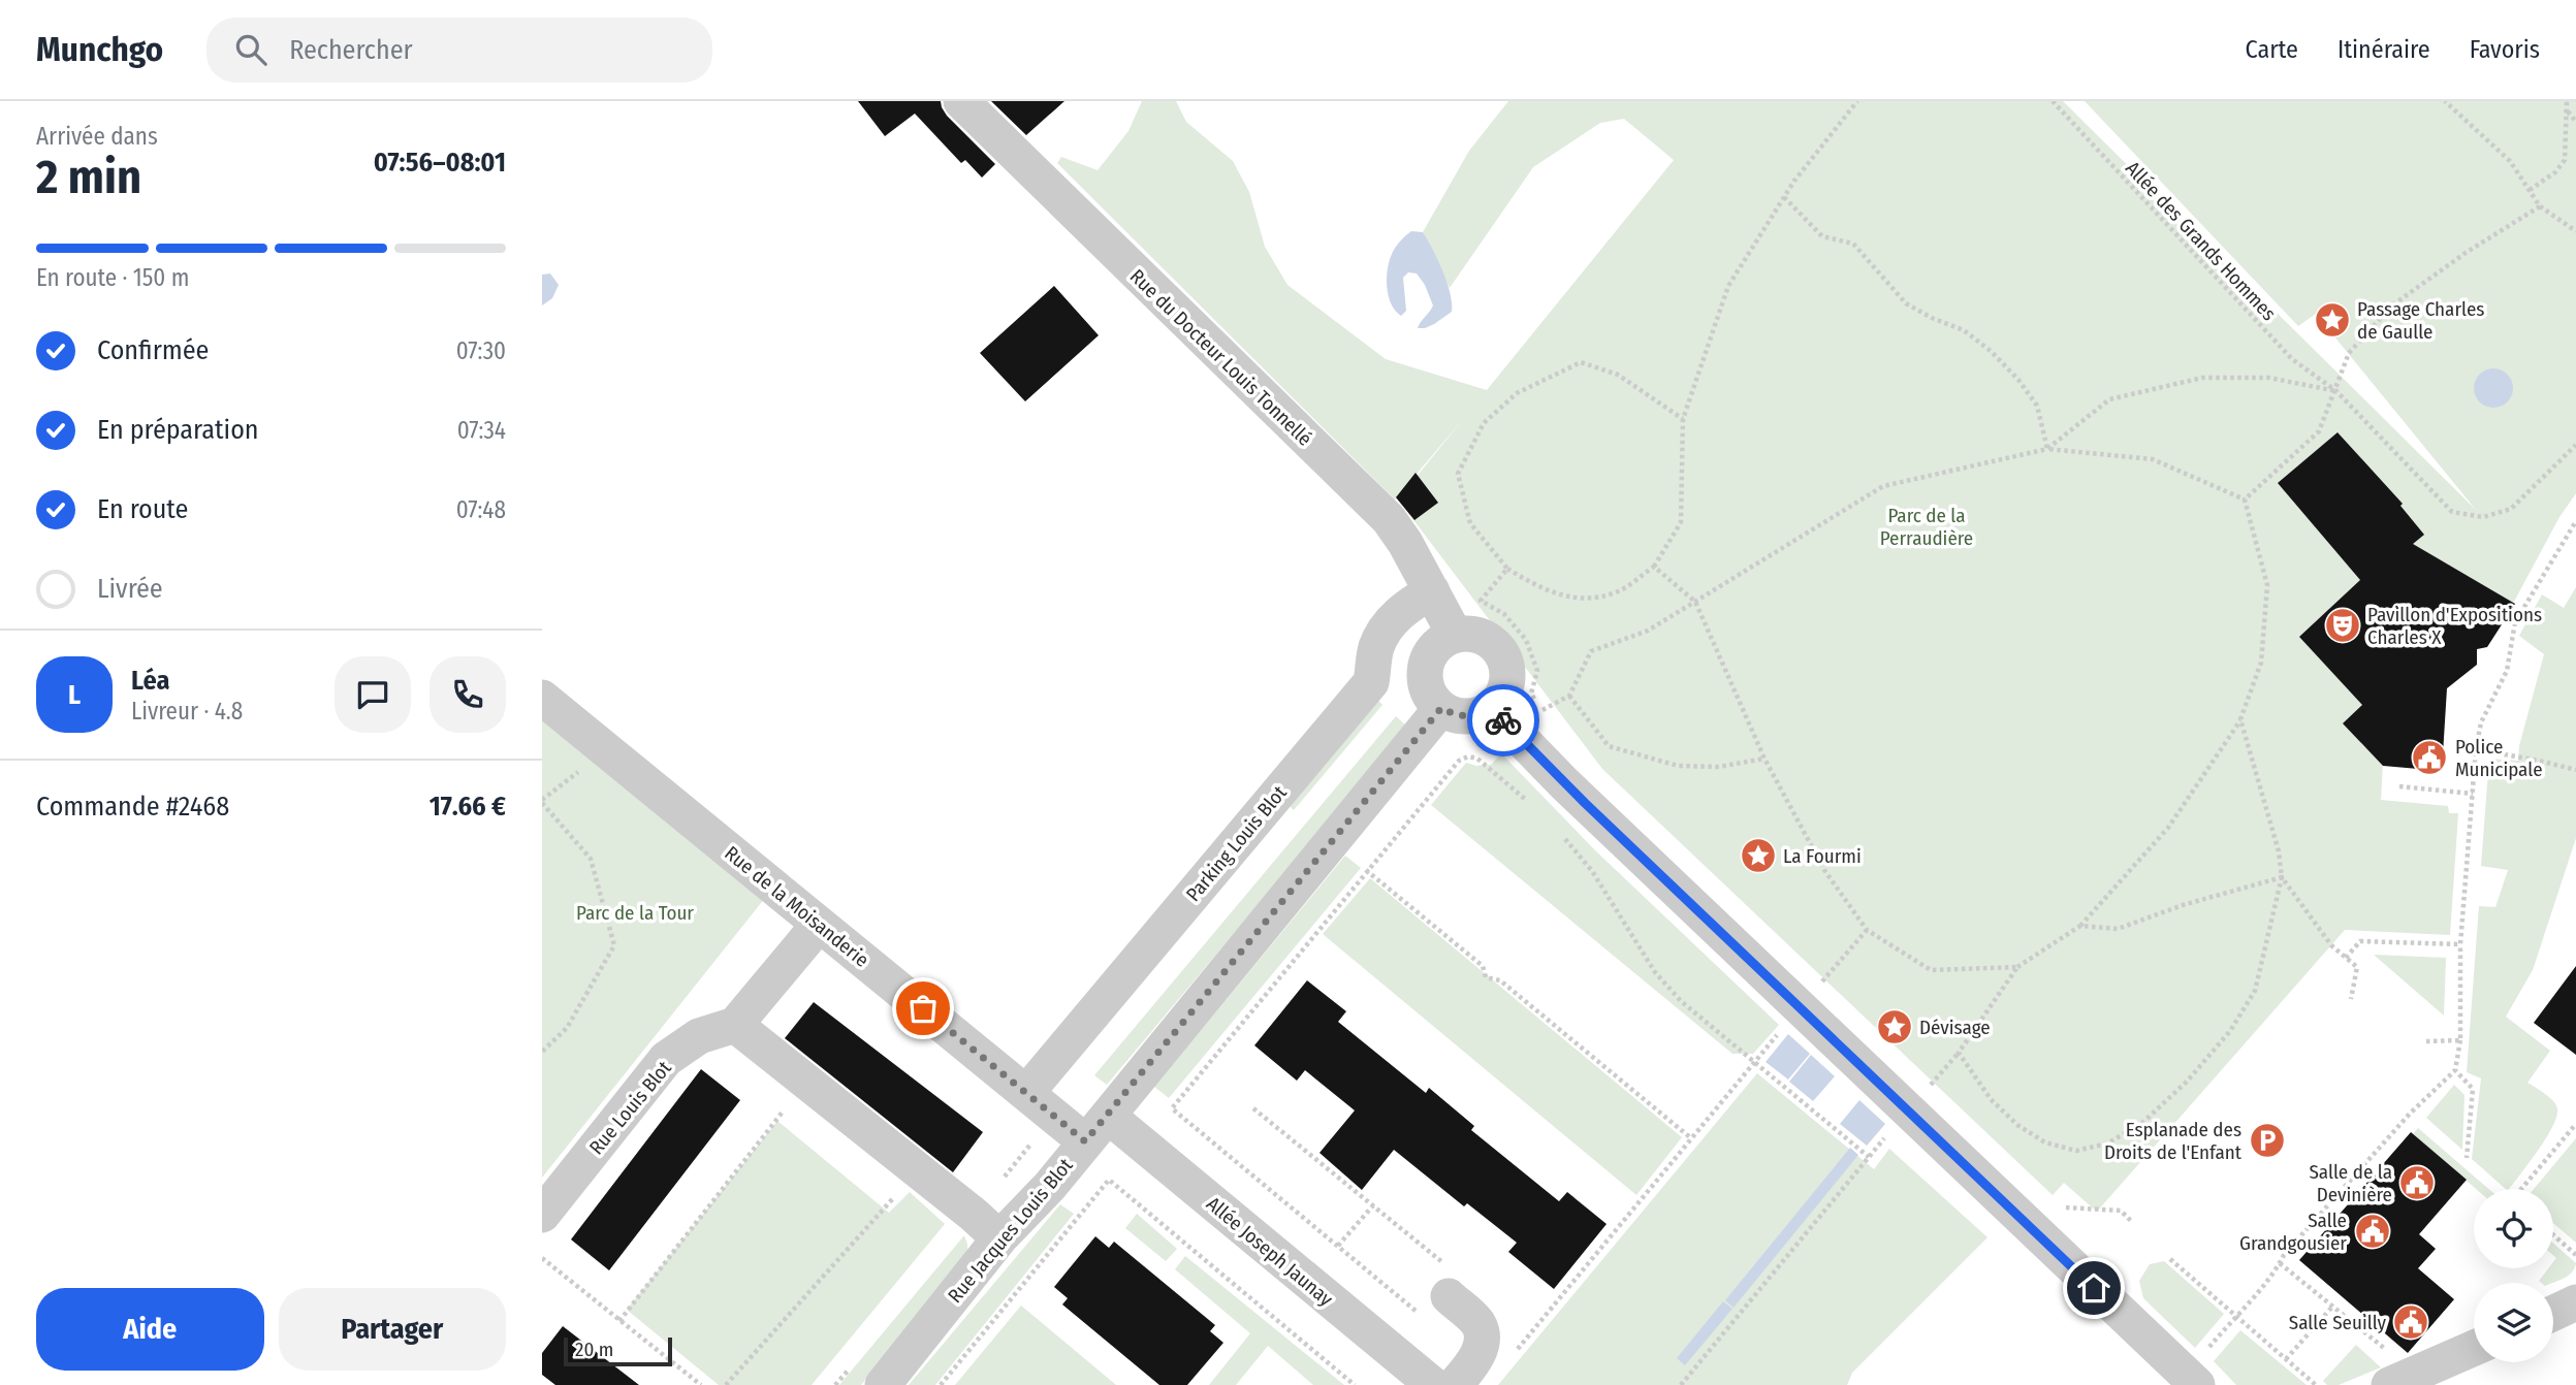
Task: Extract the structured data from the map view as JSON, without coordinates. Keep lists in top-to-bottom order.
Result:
{
  "streets": {
    "street": [
      "Rue du Docteur Louis Tonnellé",
      "Parking Louis Blot",
      "Rue de la Moisanderie",
      "Rue Louis Blot",
      "Rue Jacques Louis Blot",
      "Allée Joseph Jaunay"
    ],
    "path": ["Allée des Grands Hommes"]
  },
  "crossings": [
    ["Rue du Docteur Louis Tonnellé", "Parking Louis Blot"],
    ["Rue du Docteur Louis Tonnellé", "Rue Jacques Louis Blot"],
    ["Parking Louis Blot", "Rue de la Moisanderie"],
    ["Rue de la Moisanderie", "Rue Jacques Louis Blot"],
    ["Rue de la Moisanderie", "Allée Joseph Jaunay"],
    ["Rue Jacques Louis Blot", "Allée Joseph Jaunay"]
  ],
  "parks": ["Parc de la Perraudière", "Parc de la Tour"],
  "places": {
    "place": ["Passage Charles de Gaulle", "La Fourmi", "Dévisage"],
    "theatre": ["Pavillon d'Expositions Charles X"],
    "public building": [
      "Police Municipale",
      "Salle de la Devinière",
      "Salle Grandgousier",
      "Salle Seuilly"
    ],
    "parking": ["Esplanade des Droits de l'Enfant"]
  },
  "scale_bar": "20 m",
  "page": {
    "header": "Munchgo",
    "search": "Rechercher",
    "nav": ["Carte", "Itinéraire", "Favoris"],
    "heading": ["2 min", "Arrivée dans", "07:56–08:01"],
    "panel": [
      "Léa",
      "Livreur · 4.8",
      "Commande #2468",
      "17.66 €"
    ],
    "bar": "En route · 150 m",
    "list": [
      ["Confirmée", "07:30"],
      ["En préparation", "07:34"],
      ["En route", "07:48"],
      "Livrée"
    ],
    "round": "L",
    "buttons": ["Aide", "Partager"],
    "scale": "20 m"
  }
}
